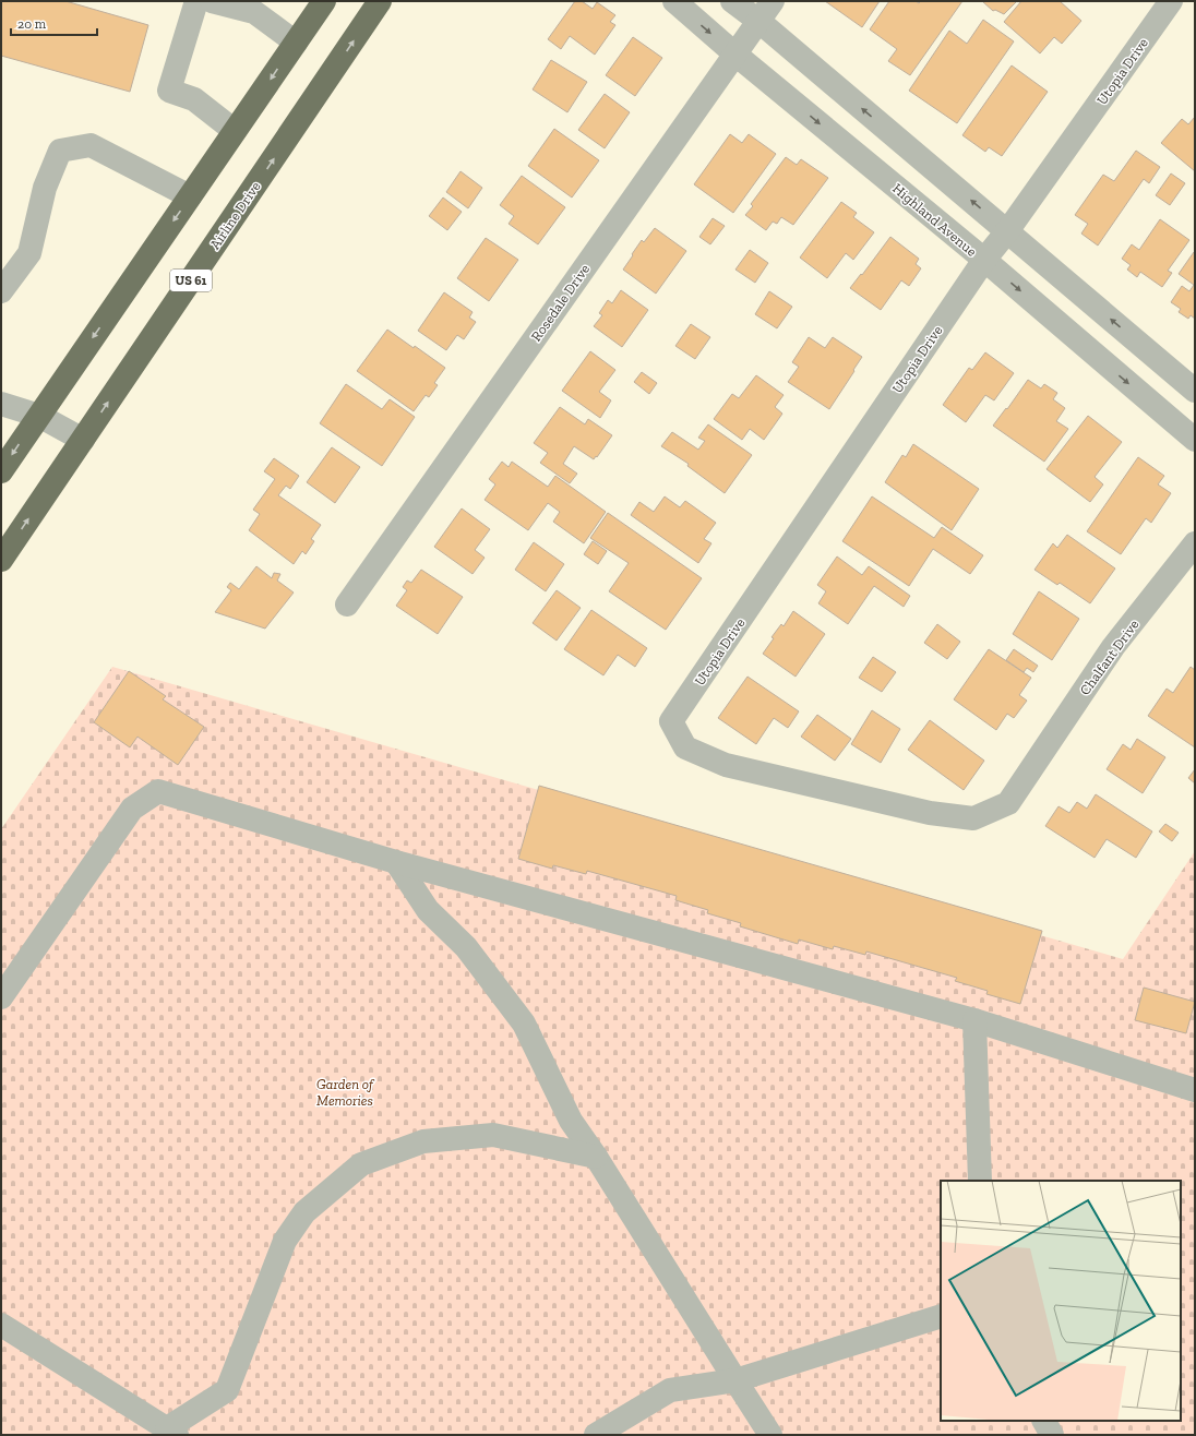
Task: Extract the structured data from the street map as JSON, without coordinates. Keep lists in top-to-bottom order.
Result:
{
  "streets": {
    "highway": ["Airline Drive", "US 61"],
    "street": [
      "Utopia Drive",
      "Highland Avenue",
      "Rosedale Drive",
      "Chalfant Drive"
    ]
  },
  "crossings": [
    ["Utopia Drive", "Highland Avenue"],
    ["Utopia Drive", "Chalfant Drive"],
    ["Highland Avenue", "Rosedale Drive"]
  ],
  "parks": ["Garden of Memories"],
  "scale_bar": "20 m"
}
